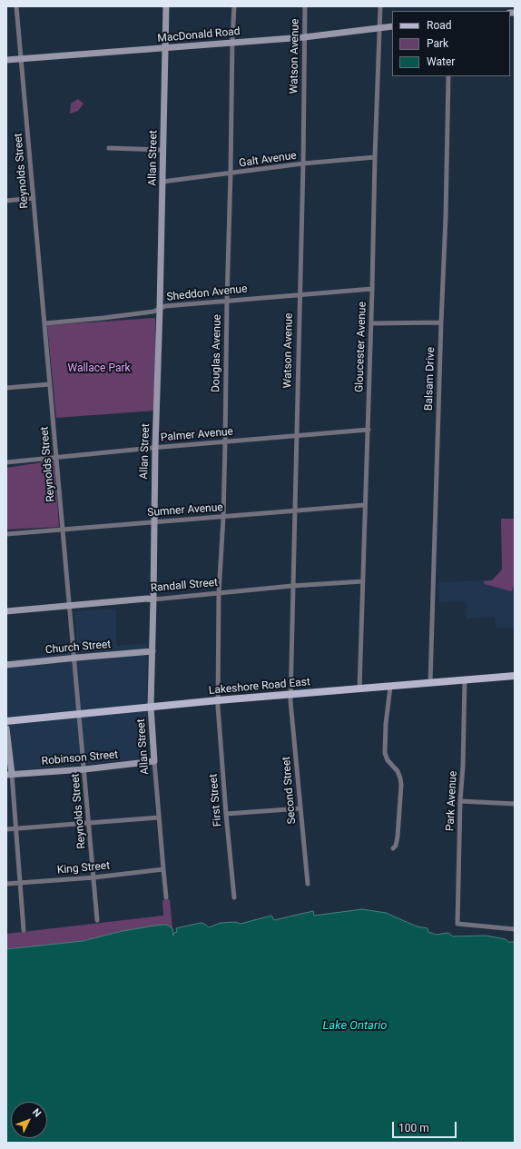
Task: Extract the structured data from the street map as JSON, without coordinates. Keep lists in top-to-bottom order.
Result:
{
  "streets": {
    "main road": ["Lakeshore Road East"],
    "street": [
      "MacDonald Road",
      "Watson Avenue",
      "Allan Street",
      "Galt Avenue",
      "Reynolds Street",
      "Sheddon Avenue",
      "Gloucester Avenue",
      "Douglas Avenue",
      "Balsam Drive",
      "Palmer Avenue",
      "Sumner Avenue",
      "Randall Street",
      "Church Street",
      "Robinson Street",
      "Second Street",
      "First Street",
      "Park Avenue",
      "King Street"
    ]
  },
  "crossings": [
    ["MacDonald Road", "Watson Avenue"],
    ["MacDonald Road", "Allan Street"],
    ["MacDonald Road", "Reynolds Street"],
    ["MacDonald Road", "Gloucester Avenue"],
    ["MacDonald Road", "Douglas Avenue"],
    ["Watson Avenue", "Galt Avenue"],
    ["Watson Avenue", "Sheddon Avenue"],
    ["Watson Avenue", "Palmer Avenue"],
    ["Watson Avenue", "Sumner Avenue"],
    ["Watson Avenue", "Randall Street"],
    ["Watson Avenue", "Lakeshore Road East"],
    ["Watson Avenue", "Second Street"],
    ["Allan Street", "Galt Avenue"],
    ["Allan Street", "Sheddon Avenue"],
    ["Allan Street", "Palmer Avenue"],
    ["Allan Street", "Sumner Avenue"],
    ["Allan Street", "Randall Street"],
    ["Allan Street", "Church Street"],
    ["Allan Street", "Lakeshore Road East"],
    ["Allan Street", "Robinson Street"],
    ["Allan Street", "King Street"],
    ["Galt Avenue", "Gloucester Avenue"],
    ["Galt Avenue", "Douglas Avenue"],
    ["Reynolds Street", "Sheddon Avenue"],
    ["Reynolds Street", "Palmer Avenue"],
    ["Reynolds Street", "Sumner Avenue"],
    ["Reynolds Street", "Randall Street"],
    ["Reynolds Street", "Church Street"],
    ["Reynolds Street", "Lakeshore Road East"],
    ["Reynolds Street", "Robinson Street"],
    ["Reynolds Street", "King Street"],
    ["Sheddon Avenue", "Gloucester Avenue"],
    ["Sheddon Avenue", "Douglas Avenue"],
    ["Gloucester Avenue", "Palmer Avenue"],
    ["Gloucester Avenue", "Sumner Avenue"],
    ["Gloucester Avenue", "Randall Street"],
    ["Gloucester Avenue", "Lakeshore Road East"],
    ["Douglas Avenue", "Palmer Avenue"],
    ["Douglas Avenue", "Sumner Avenue"],
    ["Douglas Avenue", "Randall Street"],
    ["Douglas Avenue", "Lakeshore Road East"],
    ["Douglas Avenue", "First Street"],
    ["Balsam Drive", "Lakeshore Road East"],
    ["Lakeshore Road East", "Second Street"],
    ["Lakeshore Road East", "First Street"],
    ["Lakeshore Road East", "Park Avenue"]
  ],
  "water": ["Lake Ontario"],
  "parks": ["Wallace Park"],
  "legend": ["Road", "Park", "Water"],
  "scale_bar": "100 m",
  "north": "top right"
}
